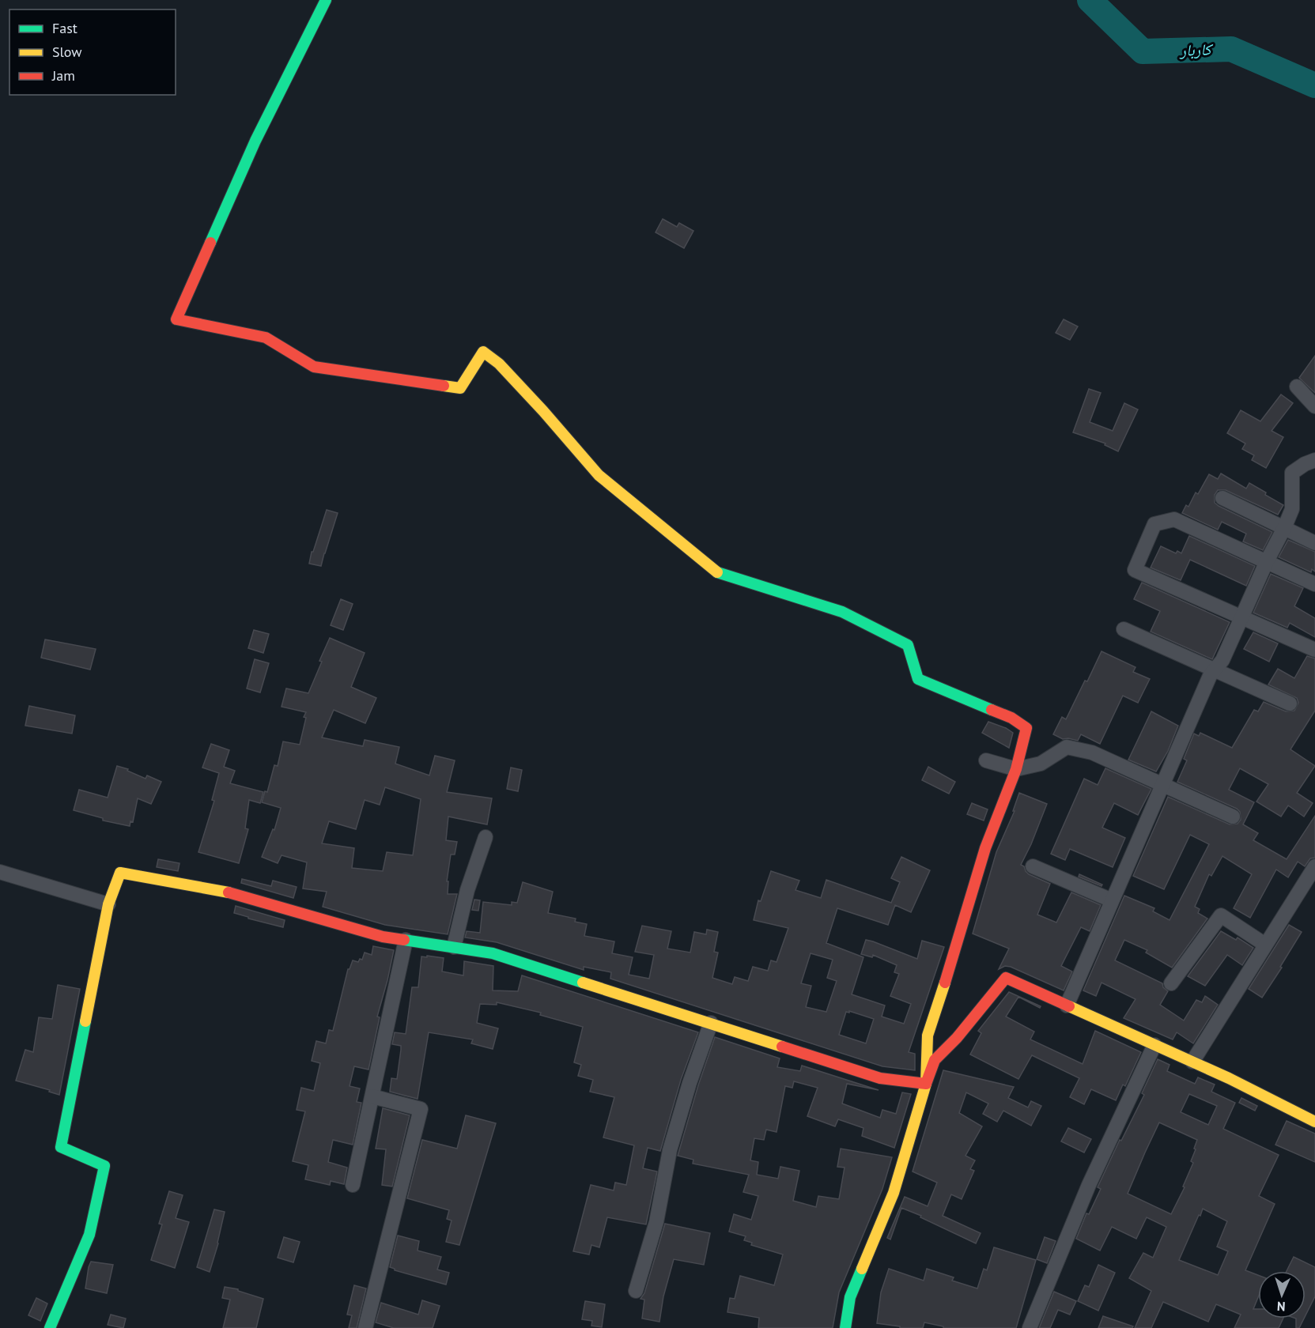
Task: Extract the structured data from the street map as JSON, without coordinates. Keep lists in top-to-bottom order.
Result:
{
  "water": ["کاربار"],
  "legend": ["Fast", "Slow", "Jam"],
  "north": "bottom"
}
